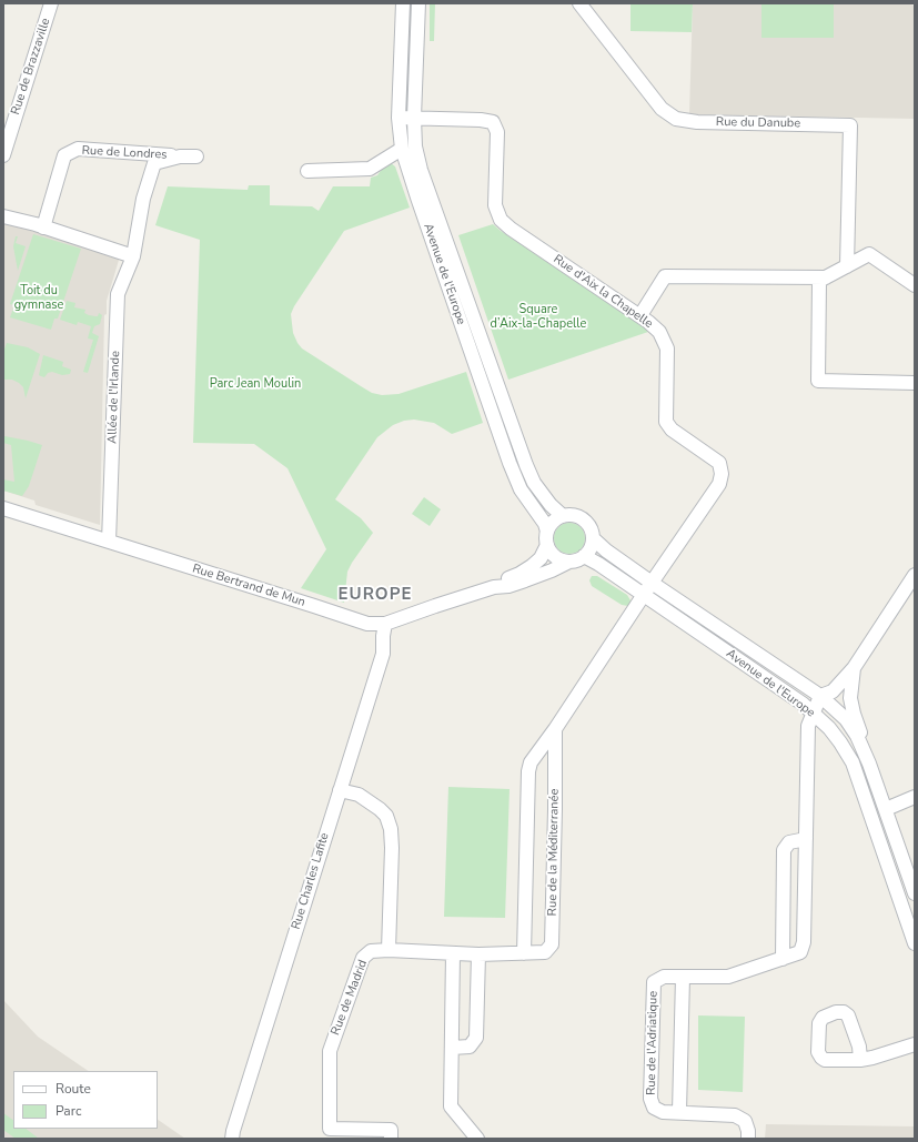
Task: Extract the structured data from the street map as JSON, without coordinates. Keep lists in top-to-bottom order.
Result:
{
  "streets": {
    "street": [
      "Rue de Brazzaville",
      "Rue du Danube",
      "Rue de Londres",
      "Avenue de l'Europe",
      "Rue d'Aix la Chapelle",
      "Allée de l'Irlande",
      "Rue Bertrand de Mun",
      "Rue de la Méditerranée",
      "Rue Charles Lafite",
      "Rue de Madrid",
      "Rue de l'Adriatique"
    ]
  },
  "crossings": [
    ["Rue de Londres", "Allée de l'Irlande"],
    ["Avenue de l'Europe", "Rue d'Aix la Chapelle"],
    ["Avenue de l'Europe", "Rue Bertrand de Mun"],
    ["Avenue de l'Europe", "Rue de l'Adriatique"],
    ["Allée de l'Irlande", "Rue Bertrand de Mun"],
    ["Rue Bertrand de Mun", "Rue Charles Lafite"],
    ["Rue de la Méditerranée", "Rue de Madrid"]
  ],
  "districts": ["EUROPE"],
  "parks": ["Toit du gymnase", "Square d’Aix-la-Chapelle", "Parc Jean Moulin"],
  "legend": ["Route", "Parc"]
}
